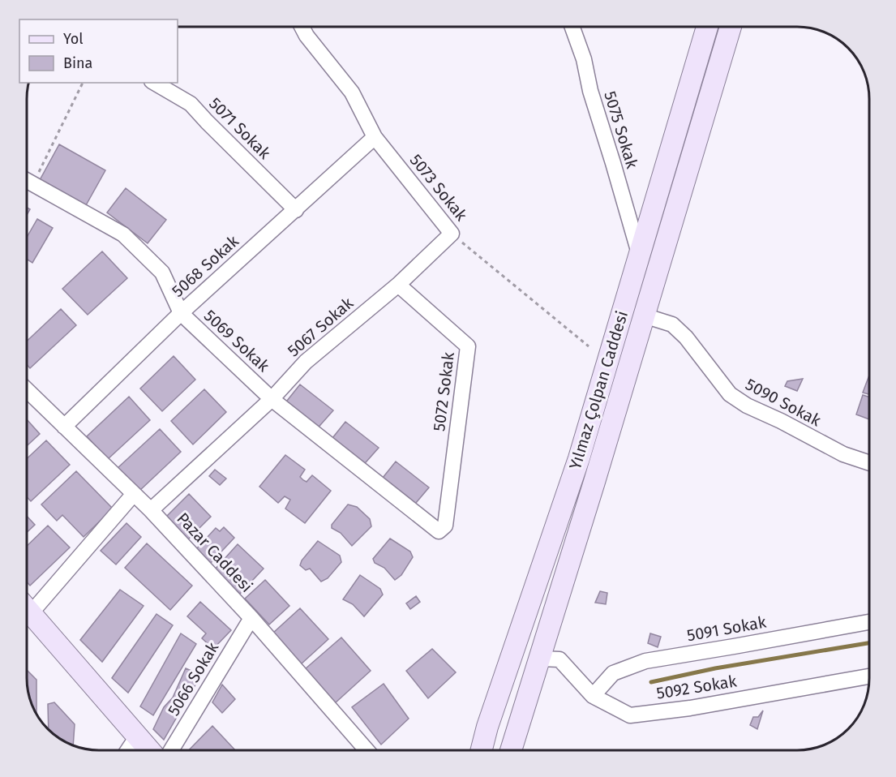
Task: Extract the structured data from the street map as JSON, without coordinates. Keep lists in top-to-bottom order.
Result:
{
  "streets": {
    "main road": ["Yılmaz Çolpan Caddesi"],
    "street": [
      "5071 Sokak",
      "5075 Sokak",
      "5073 Sokak",
      "5068 Sokak",
      "5067 Sokak",
      "5069 Sokak",
      "5072 Sokak",
      "5090 Sokak",
      "Pazar Caddesi",
      "5091 Sokak",
      "5066 Sokak",
      "5092 Sokak"
    ]
  },
  "crossings": [
    ["5071 Sokak", "5068 Sokak"],
    ["5075 Sokak", "Yılmaz Çolpan Caddesi"],
    ["5073 Sokak", "5068 Sokak"],
    ["5073 Sokak", "5067 Sokak"],
    ["5068 Sokak", "5069 Sokak"],
    ["5068 Sokak", "Pazar Caddesi"],
    ["5067 Sokak", "5069 Sokak"],
    ["5067 Sokak", "5072 Sokak"],
    ["5067 Sokak", "Pazar Caddesi"],
    ["5069 Sokak", "5072 Sokak"],
    ["Yılmaz Çolpan Caddesi", "5090 Sokak"],
    ["Yılmaz Çolpan Caddesi", "5092 Sokak"],
    ["Pazar Caddesi", "5066 Sokak"],
    ["5091 Sokak", "5092 Sokak"]
  ],
  "legend": ["Yol", "Bina"]
}
